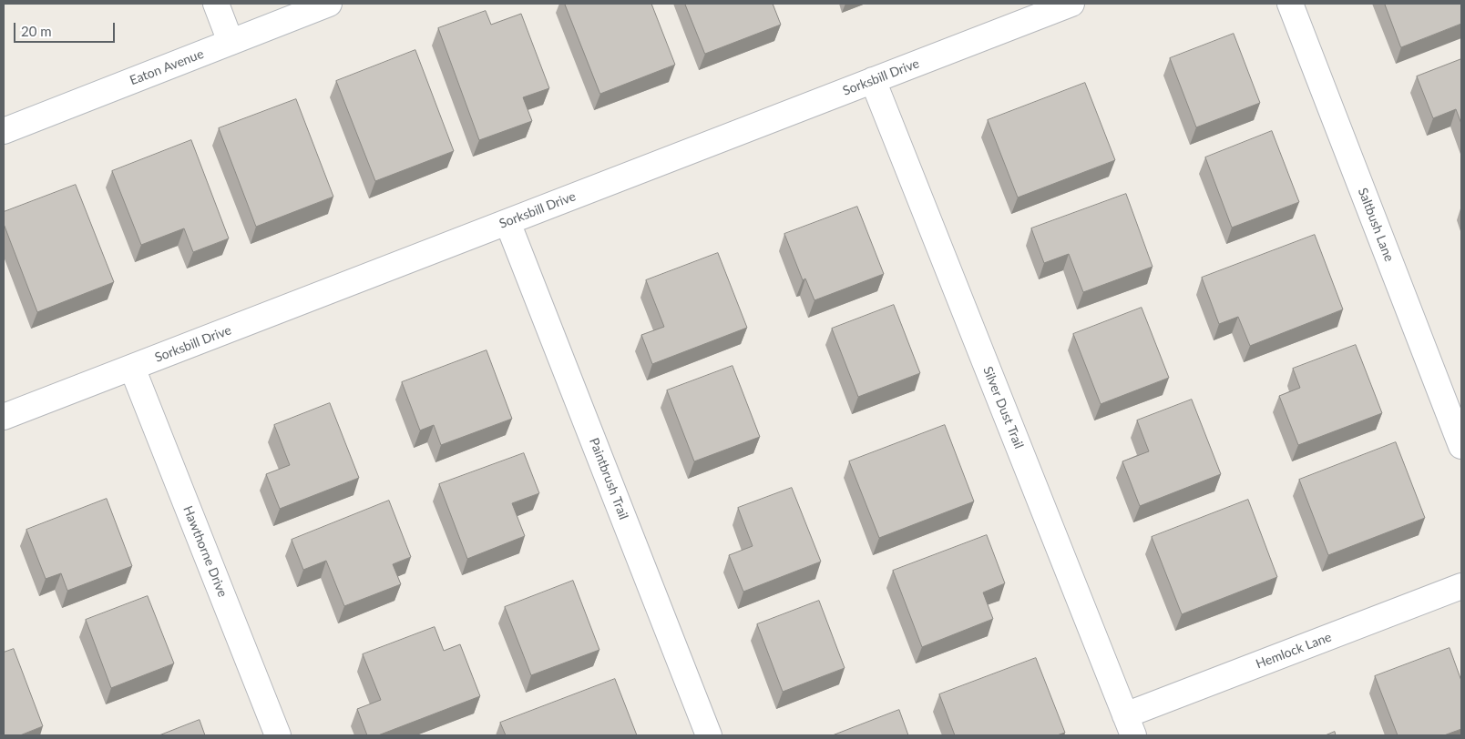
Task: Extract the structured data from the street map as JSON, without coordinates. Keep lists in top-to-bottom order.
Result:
{
  "streets": {
    "street": [
      "Eaton Avenue",
      "Sorksbill Drive",
      "Saltbush Lane",
      "Silver Dust Trail",
      "Paintbrush Trail",
      "Hawthorne Drive",
      "Hemlock Lane"
    ]
  },
  "crossings": [
    ["Sorksbill Drive", "Silver Dust Trail"],
    ["Sorksbill Drive", "Paintbrush Trail"],
    ["Sorksbill Drive", "Hawthorne Drive"],
    ["Silver Dust Trail", "Hemlock Lane"]
  ],
  "scale_bar": "20 m"
}
